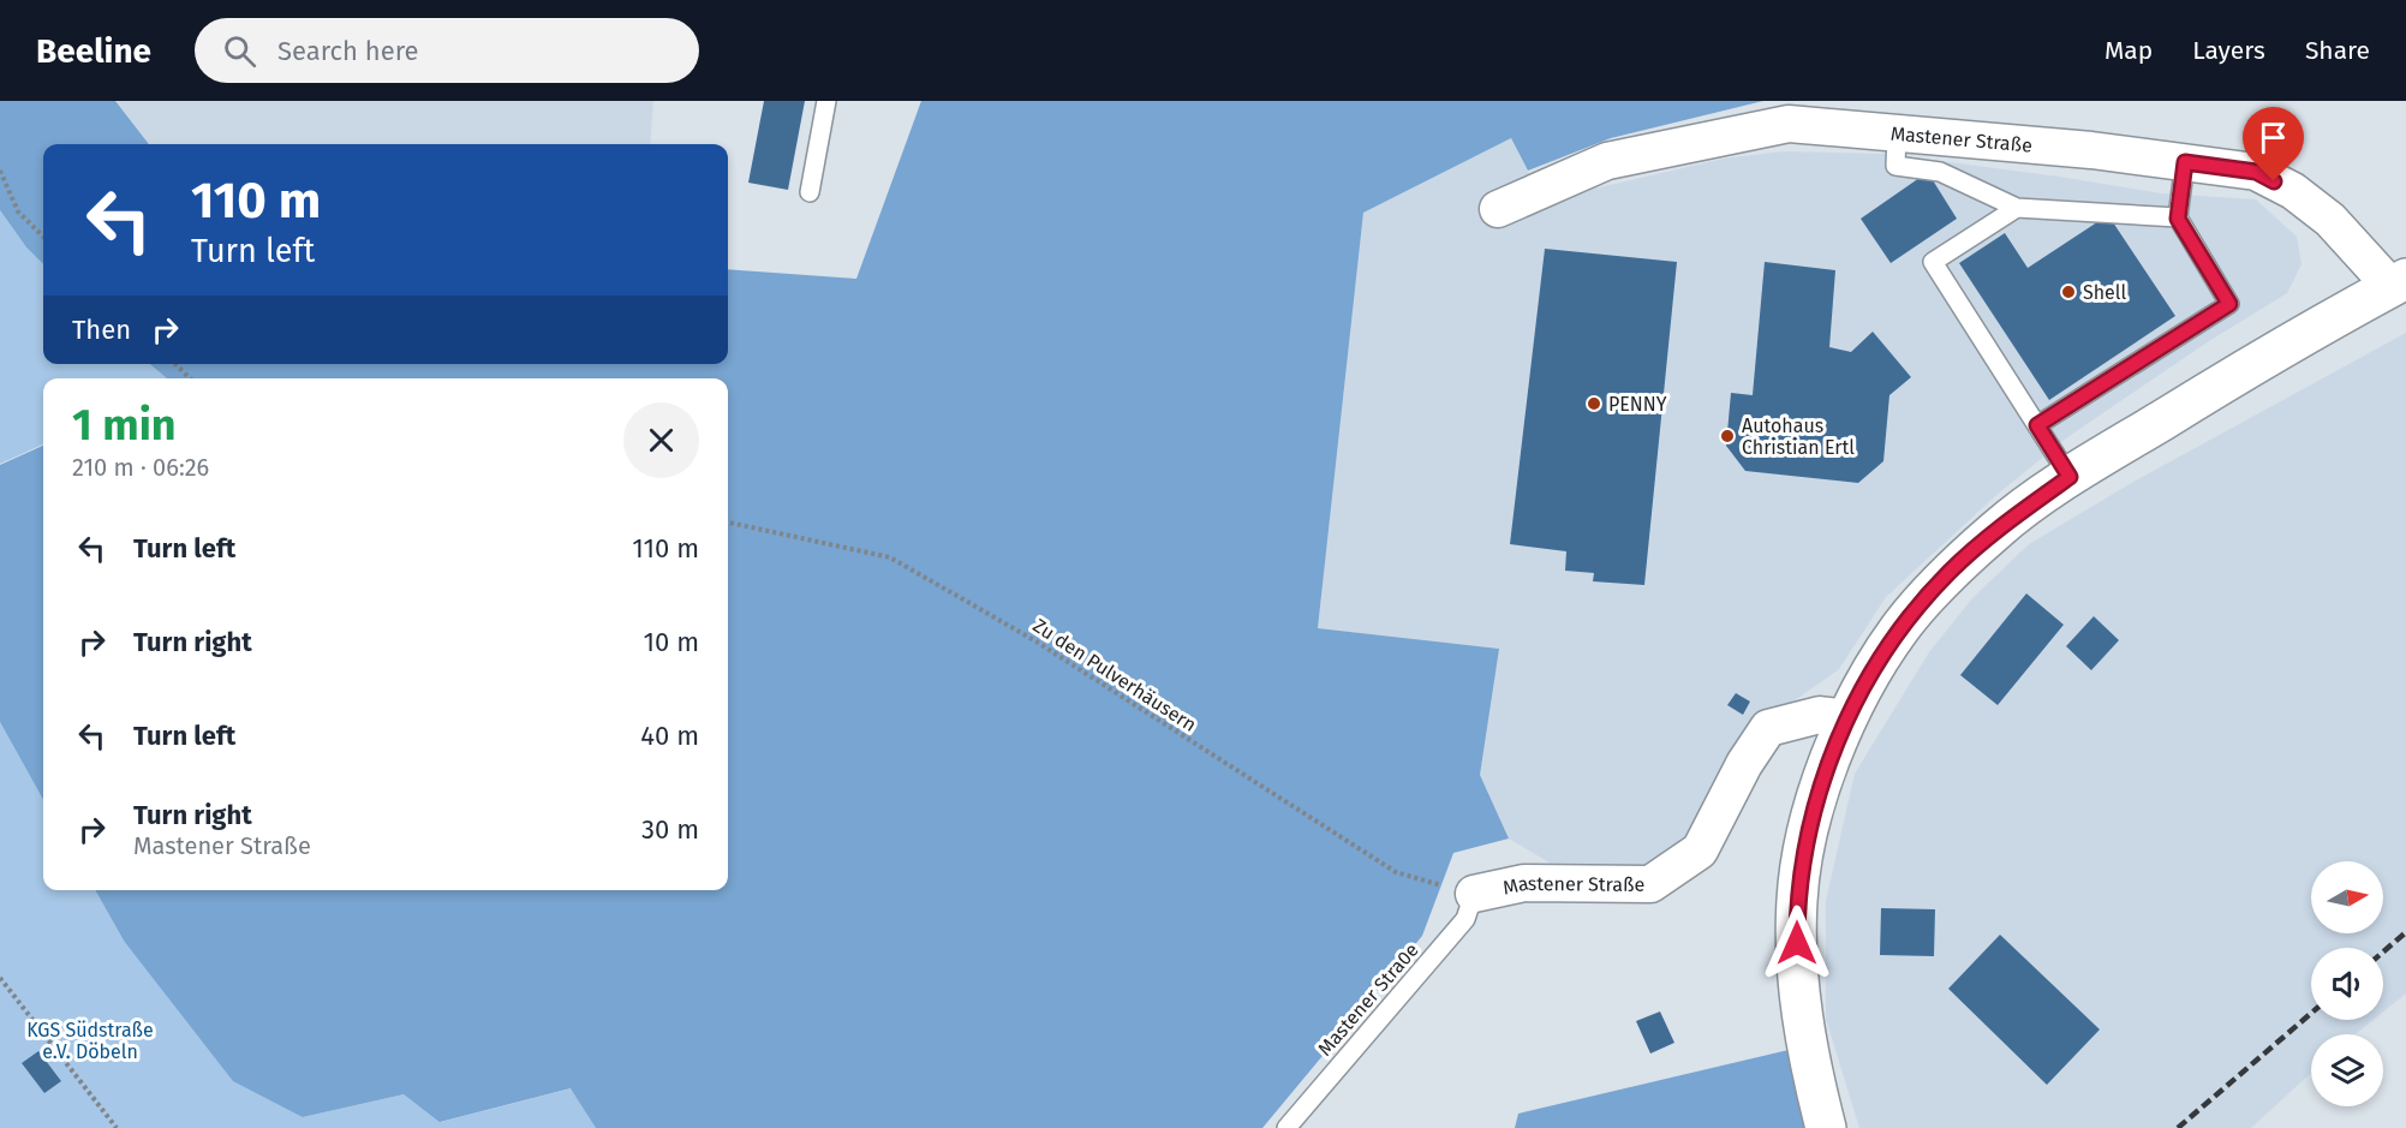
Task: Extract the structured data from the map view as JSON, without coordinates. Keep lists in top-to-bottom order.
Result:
{
  "streets": {
    "main road": ["Mastener Straße"],
    "lane": ["Mastener Stra0e"],
    "path": ["Zu den Pulverhäusern"]
  },
  "crossings": [
    ["Mastener Straße", "Zu den Pulverhäusern"],
    ["Mastener Straße", "Mastener Stra0e"],
    ["Zu den Pulverhäusern", "Mastener Stra0e"]
  ],
  "parks": ["KGS Südstraße e.V. Döbeln"],
  "places": ["Shell", "PENNY", "Autohaus Christian Ertl"],
  "north": "right",
  "page": {
    "header": "Beeline",
    "search": "Search here",
    "nav": ["Map", "Layers", "Share"],
    "turn": ["110 m", "Turn left"],
    "then": "Then",
    "heading": ["1 min", "210 m · 06:26"],
    "list": [
      {
        "name": "Turn left",
        "value": "110 m"
      },
      {
        "name": "Turn right",
        "value": "10 m"
      },
      {
        "name": "Turn left",
        "value": "40 m"
      },
      {
        "name": "Turn right",
        "note": "Mastener Straße",
        "value": "30 m"
      }
    ]
  }
}
